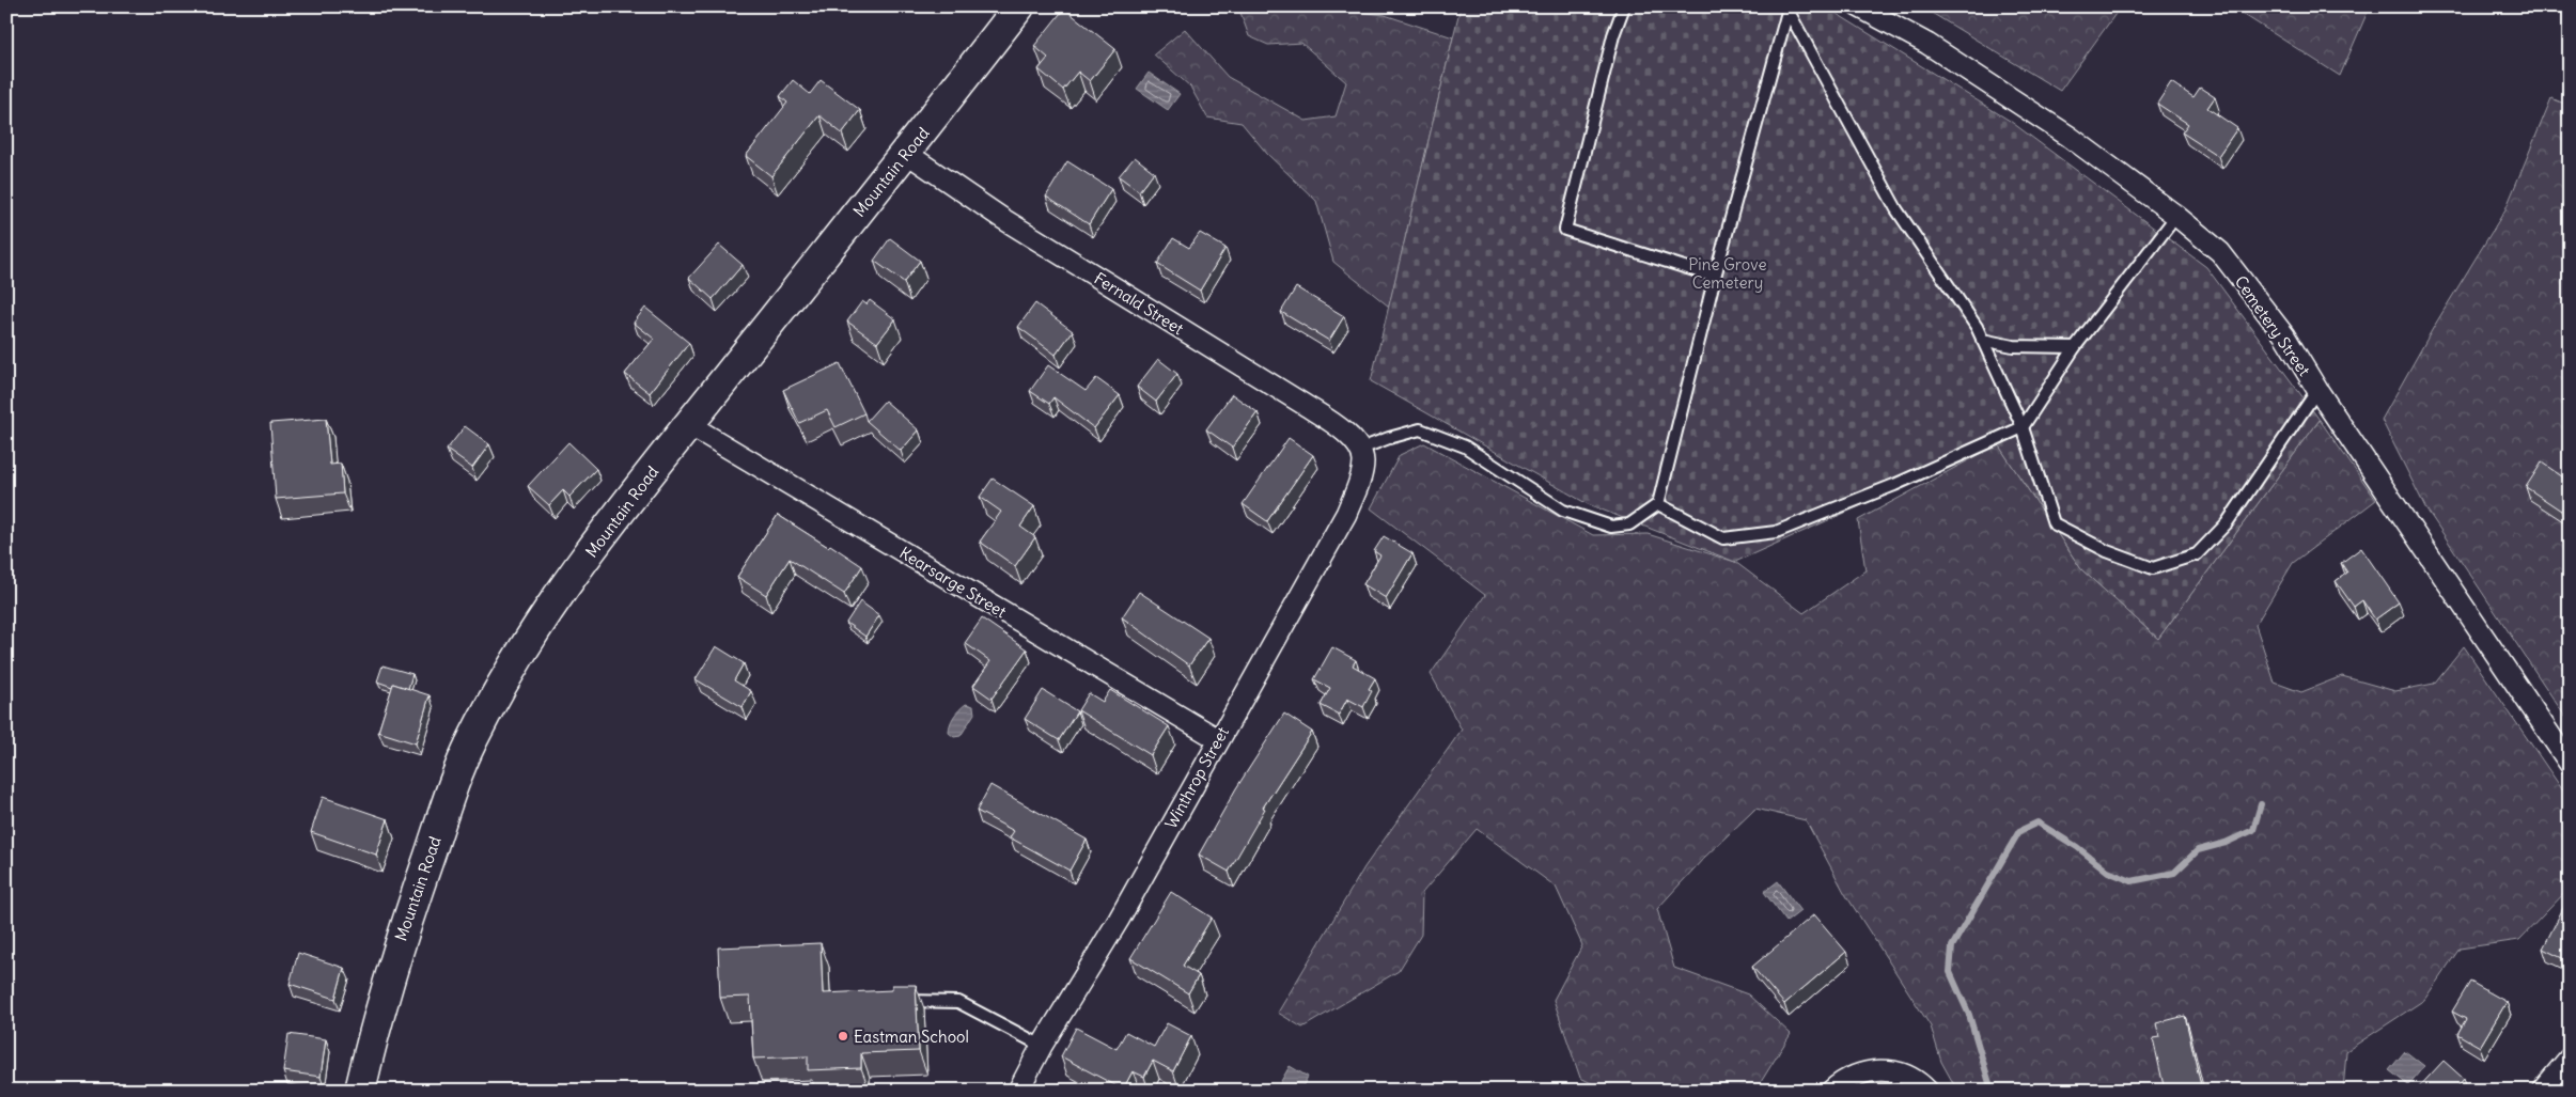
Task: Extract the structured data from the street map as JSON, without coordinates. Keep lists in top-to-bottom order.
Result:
{
  "streets": {
    "main road": ["Mountain Road"],
    "street": [
      "Fernald Street",
      "Cemetery Street",
      "Kearsarge Street",
      "Winthrop Street"
    ]
  },
  "crossings": [
    ["Mountain Road", "Fernald Street"],
    ["Mountain Road", "Kearsarge Street"],
    ["Fernald Street", "Winthrop Street"],
    ["Kearsarge Street", "Winthrop Street"]
  ],
  "parks": ["Pine Grove Cemetery"],
  "places": ["Eastman School"]
}
